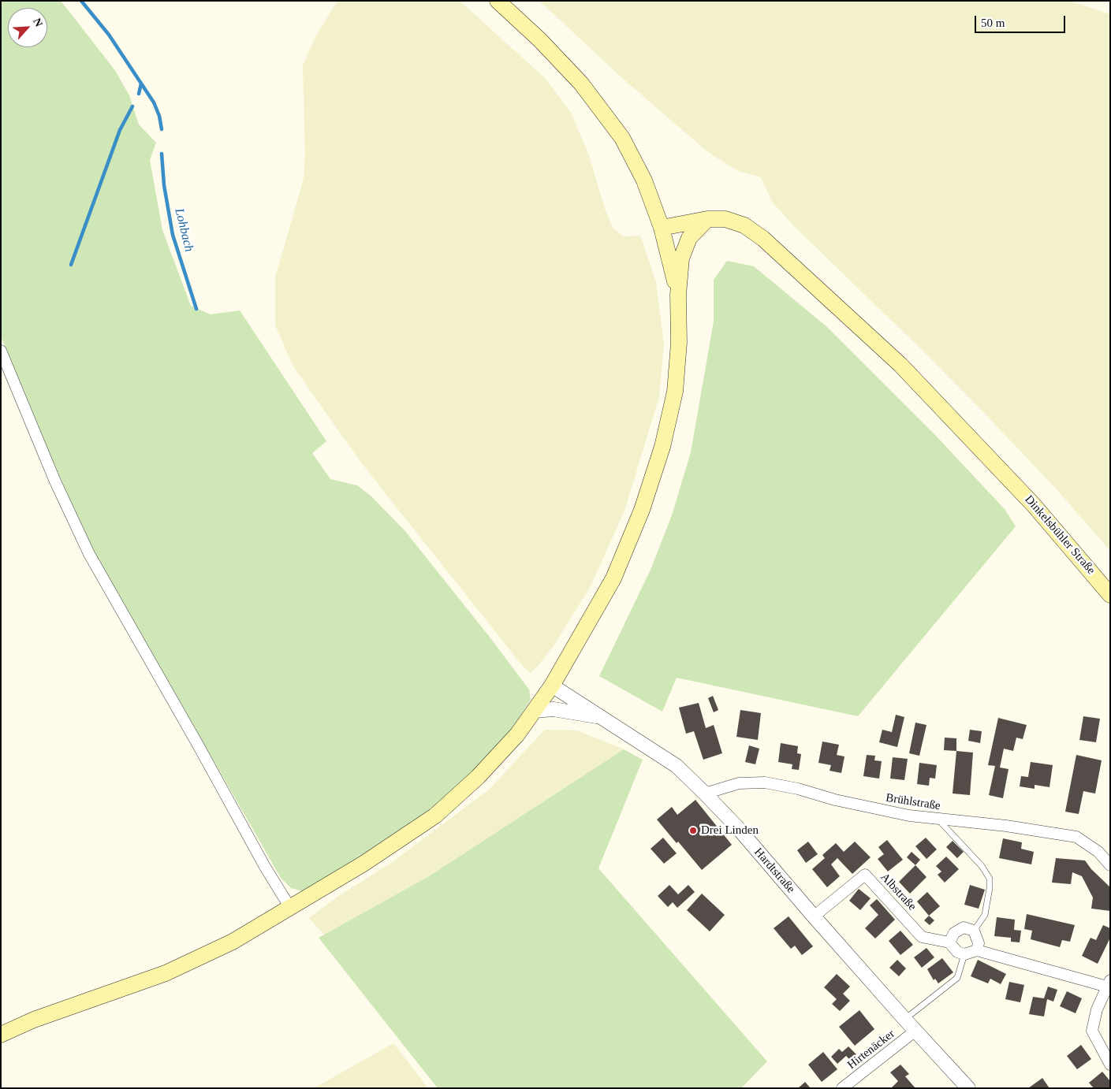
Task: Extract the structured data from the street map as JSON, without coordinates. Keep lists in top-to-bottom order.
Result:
{
  "streets": {
    "main road": ["Dinkelsbühler Straße"],
    "street": [
      "Brühlstraße",
      "Hardtstraße",
      "Albstraße",
      "Hirtenäcker"
    ]
  },
  "crossings": [
    ["Brühlstraße", "Hardtstraße"],
    ["Hardtstraße", "Albstraße"],
    ["Hardtstraße", "Hirtenäcker"]
  ],
  "water": ["Lohbach"],
  "places": ["Drei Linden"],
  "scale_bar": "50 m",
  "north": "top right"
}
